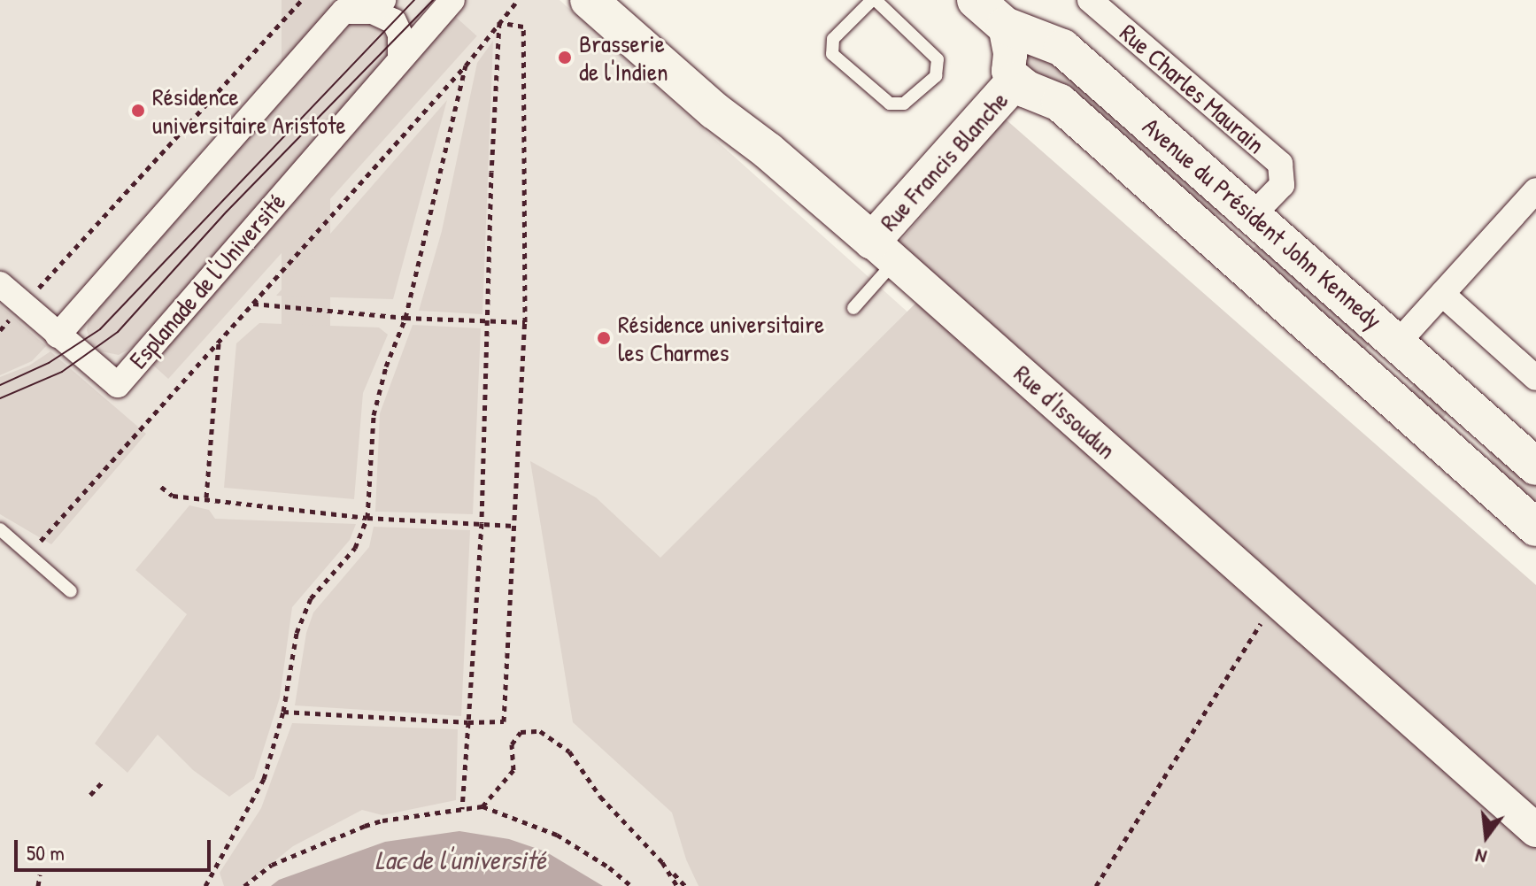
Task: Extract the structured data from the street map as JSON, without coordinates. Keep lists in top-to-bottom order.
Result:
{
  "streets": {
    "main road": ["Rue Francis Blanche", "Avenue du Président John Kennedy", "Rue d'Issoudun"],
    "street": ["Rue Charles Maurain", "Esplanade de l'Université"]
  },
  "crossings": [
    ["Rue Charles Maurain", "Avenue du Président John Kennedy"],
    ["Rue Francis Blanche", "Avenue du Président John Kennedy"],
    ["Rue Francis Blanche", "Rue d'Issoudun"]
  ],
  "water": ["Lac de l'université"],
  "places": ["Brasserie de l'Indien", "Résidence universitaire Aristote", "Résidence universitaire les Charmes"],
  "scale_bar": "50 m",
  "north": "bottom"
}
